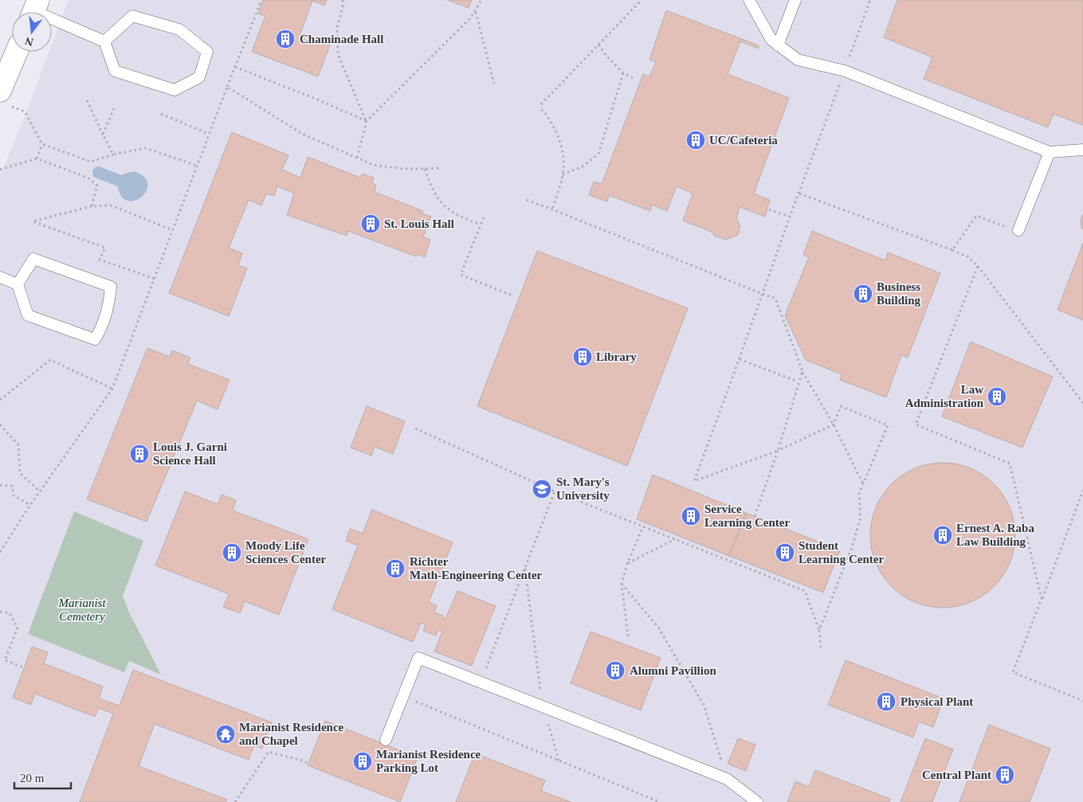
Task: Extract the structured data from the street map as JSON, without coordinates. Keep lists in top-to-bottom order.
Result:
{
  "parks": ["Marianist Cemetery"],
  "places": {
    "building": [
      "Chaminade Hall",
      "UC/Cafeteria",
      "St. Louis Hall",
      "Business Building",
      "Library",
      "Law Administration",
      "Louis J. Garni Science Hall",
      "Service Learning Center",
      "Ernest A. Raba Law Building",
      "Moody Life Sciences Center",
      "Student Learning Center",
      "Richter Math-Engineering Center",
      "Alumni Pavillion",
      "Physical Plant",
      "Marianist Residence Parking Lot",
      "Central Plant"
    ],
    "school or university": ["St. Mary's University"],
    "temple": ["Marianist Residence and Chapel"]
  },
  "scale_bar": "20 m",
  "north": "bottom"
}
